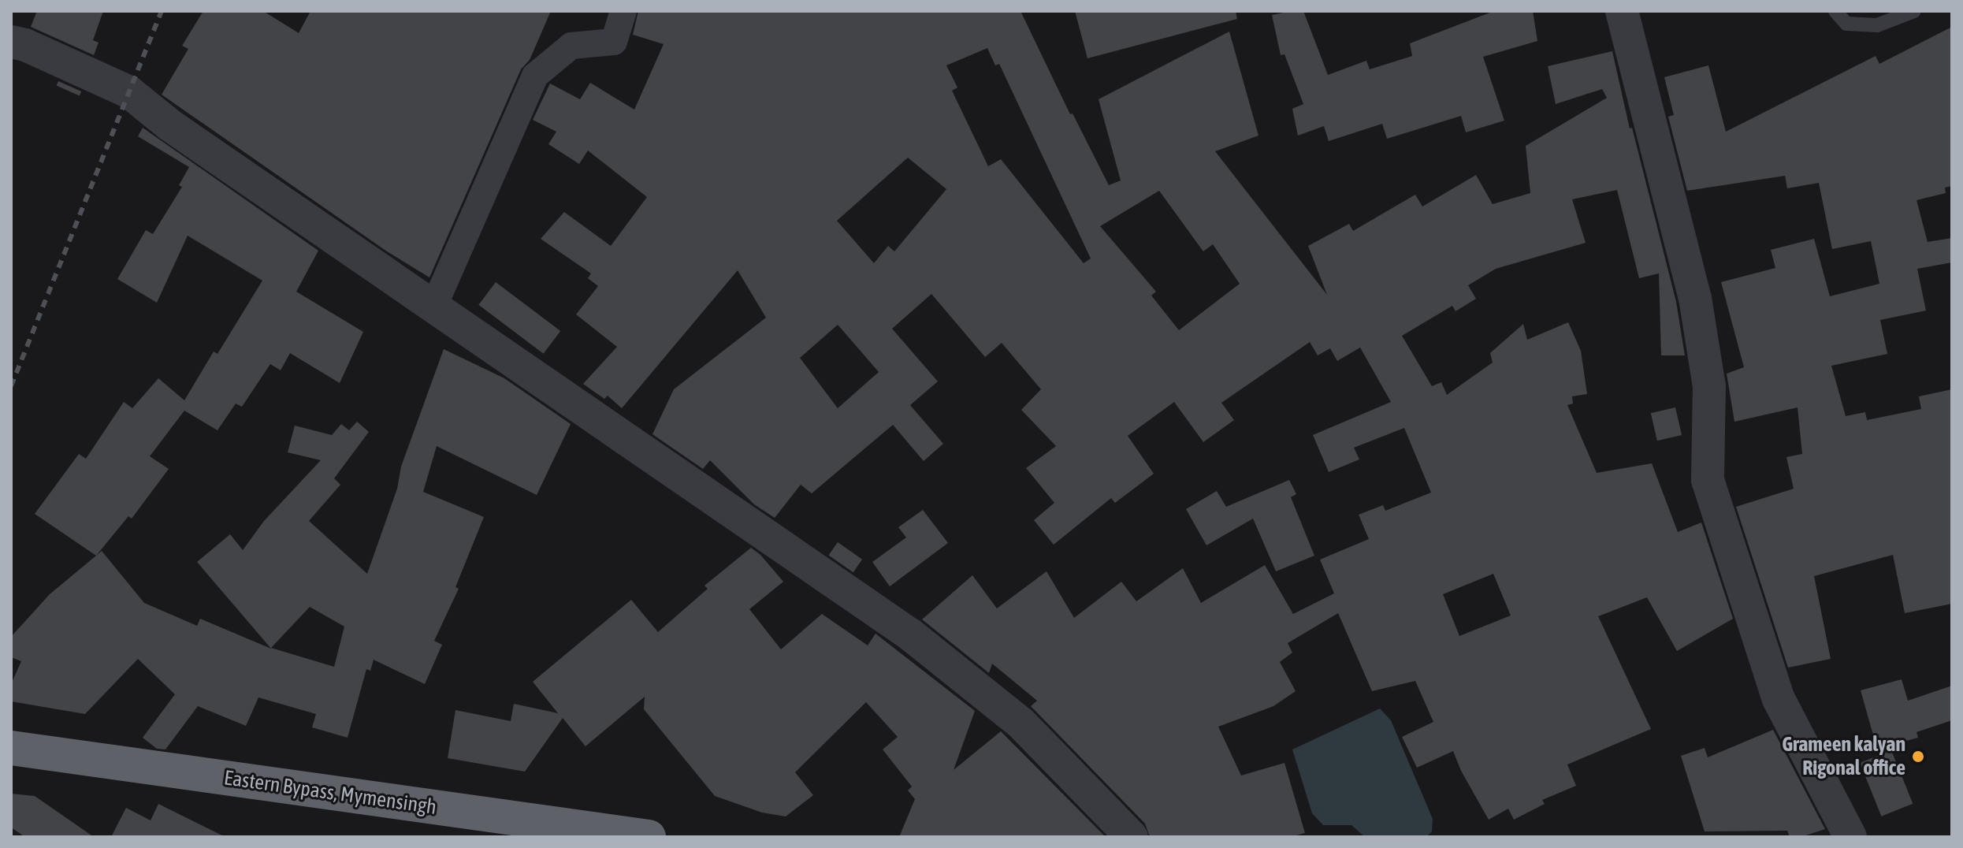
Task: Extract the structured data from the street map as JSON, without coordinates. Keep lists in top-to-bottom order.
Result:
{
  "streets": {
    "highway": ["Eastern Bypass, Mymensingh"]
  },
  "places": ["Grameen kalyan Rigonal office"]
}
